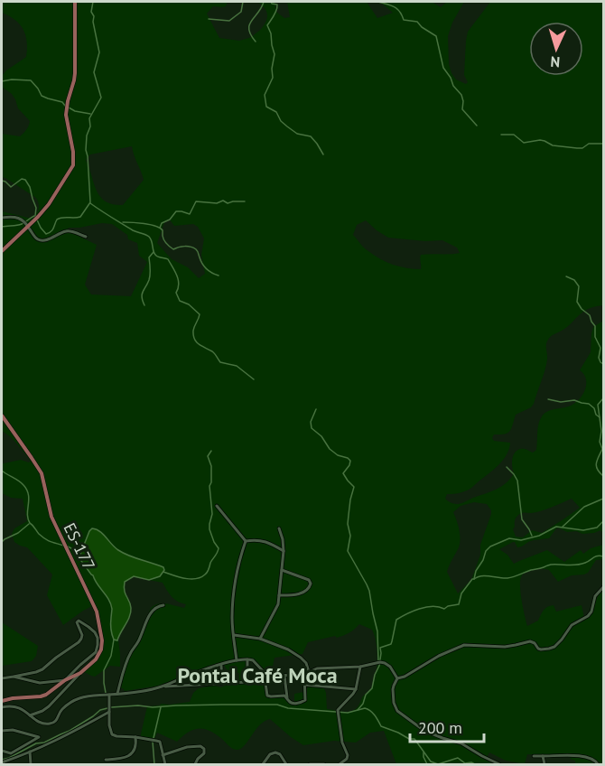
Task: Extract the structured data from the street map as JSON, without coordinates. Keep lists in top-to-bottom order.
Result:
{
  "streets": {
    "main road": ["ES-177"]
  },
  "districts": ["Pontal Café Moca"],
  "scale_bar": "200 m",
  "north": "bottom"
}
